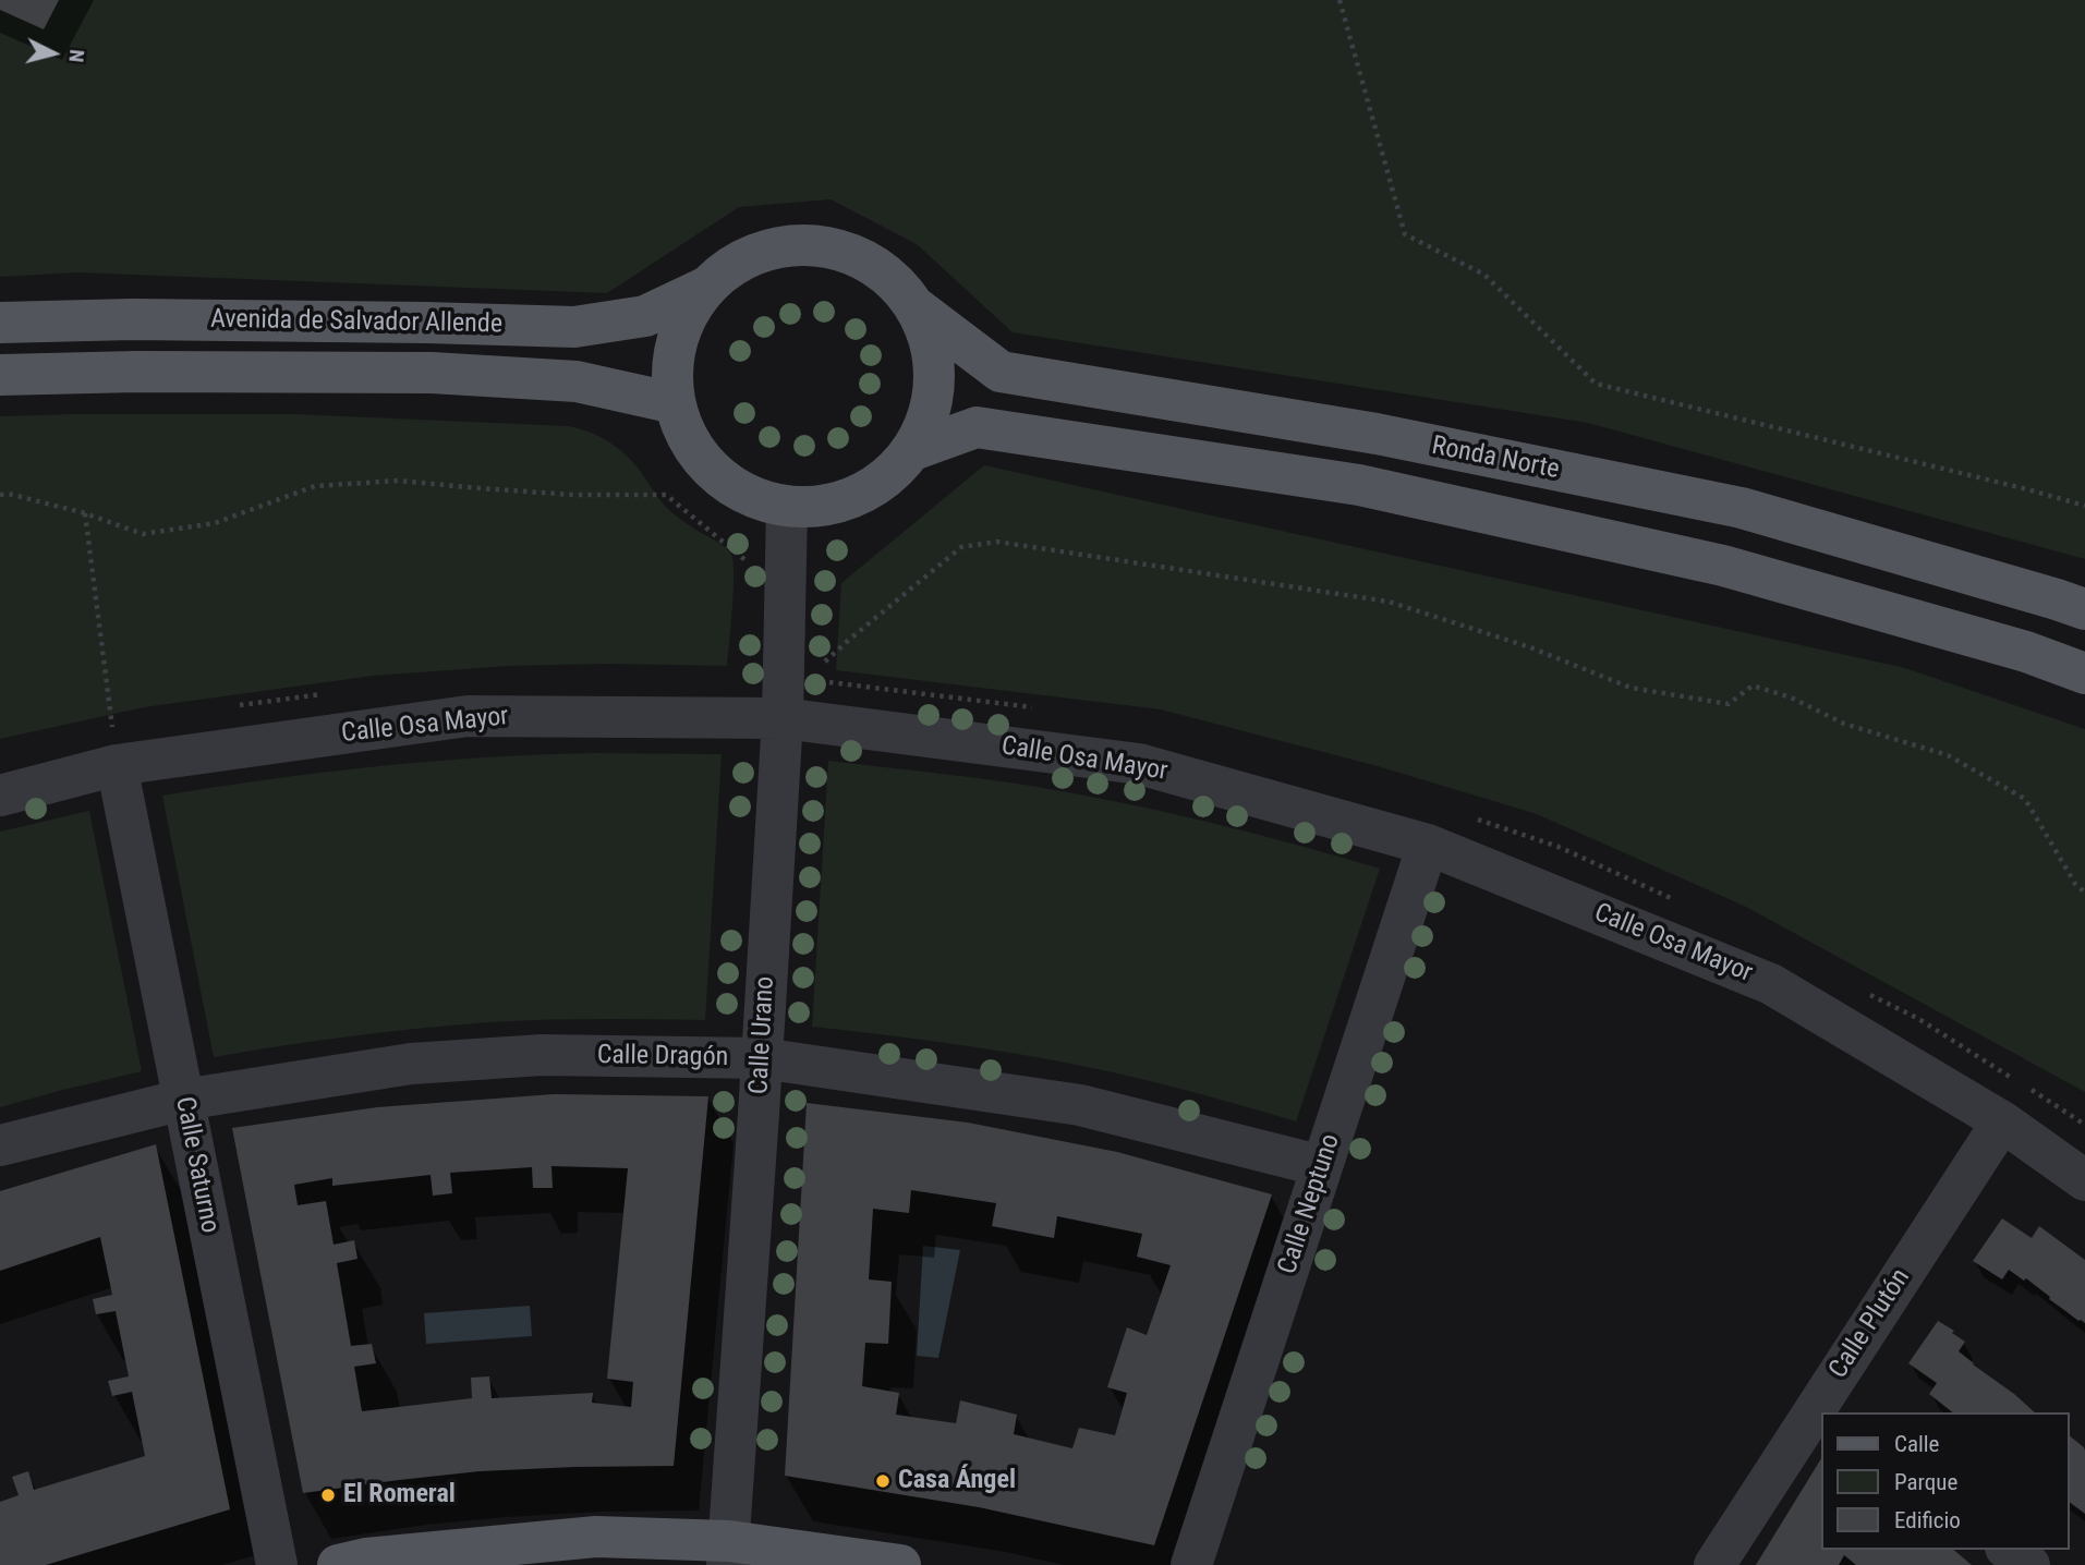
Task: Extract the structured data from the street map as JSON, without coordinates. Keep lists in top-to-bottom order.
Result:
{
  "streets": {
    "main road": ["Avenida de Salvador Allende", "Ronda Norte"],
    "street": [
      "Calle Osa Mayor",
      "Calle Urano",
      "Calle Dragón",
      "Calle Saturno",
      "Calle Neptuno",
      "Calle Plutón"
    ]
  },
  "crossings": [
    ["Avenida de Salvador Allende", "Ronda Norte"],
    ["Avenida de Salvador Allende", "Calle Urano"],
    ["Ronda Norte", "Calle Urano"],
    ["Calle Osa Mayor", "Calle Urano"],
    ["Calle Osa Mayor", "Calle Saturno"],
    ["Calle Osa Mayor", "Calle Neptuno"],
    ["Calle Osa Mayor", "Calle Plutón"],
    ["Calle Urano", "Calle Dragón"],
    ["Calle Dragón", "Calle Saturno"],
    ["Calle Dragón", "Calle Neptuno"]
  ],
  "places": ["Casa Ángel", "El Romeral"],
  "legend": ["Calle", "Parque", "Edificio"],
  "north": "right"
}
